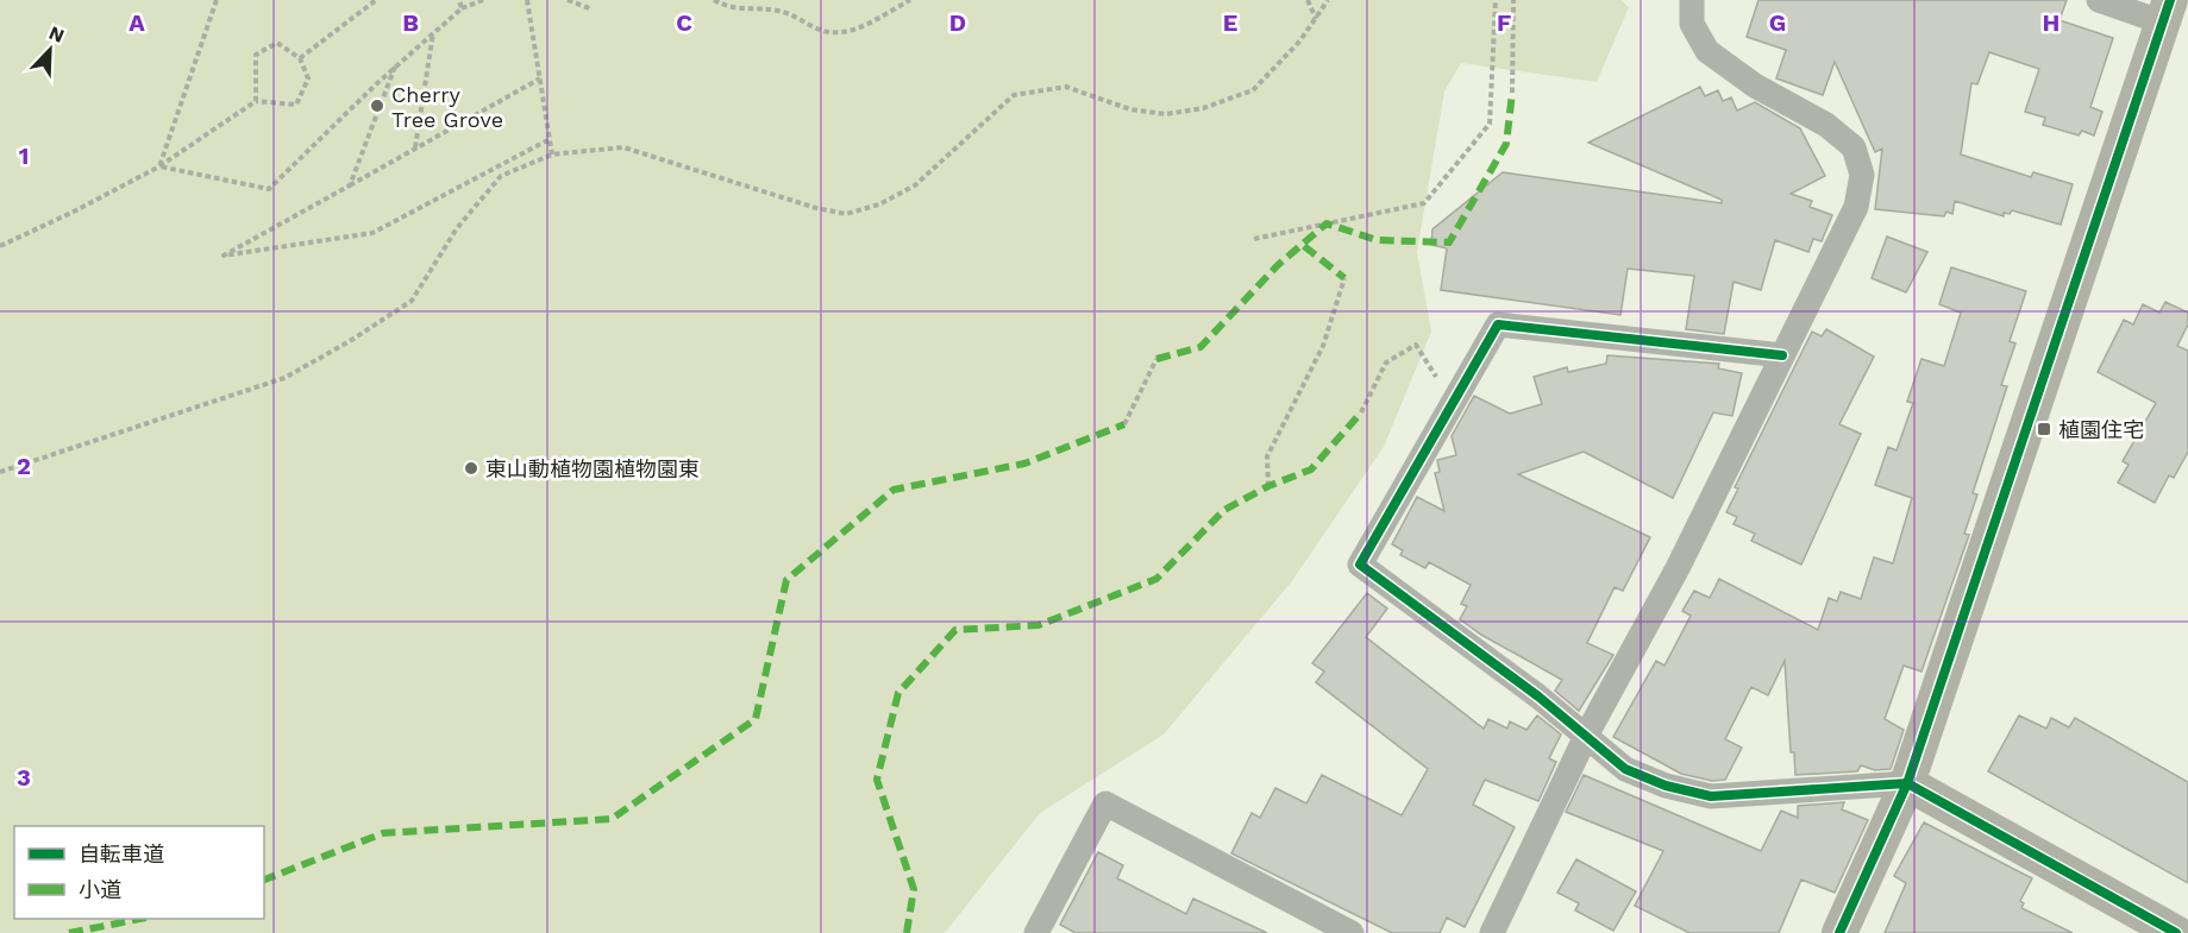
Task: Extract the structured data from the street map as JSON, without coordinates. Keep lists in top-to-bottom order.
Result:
{
  "places": {
    "other": ["Cherry Tree Grove", "東山動植物園植物園東"],
    "transit": ["植園住宅"]
  },
  "legend": ["自転車道", "小道"],
  "north": "top right",
  "grid": {
    "columns": [
      "A",
      "B",
      "C",
      "D",
      "E",
      "F",
      "G",
      "H"
    ],
    "rows": ["1", "2", "3"]
  }
}
